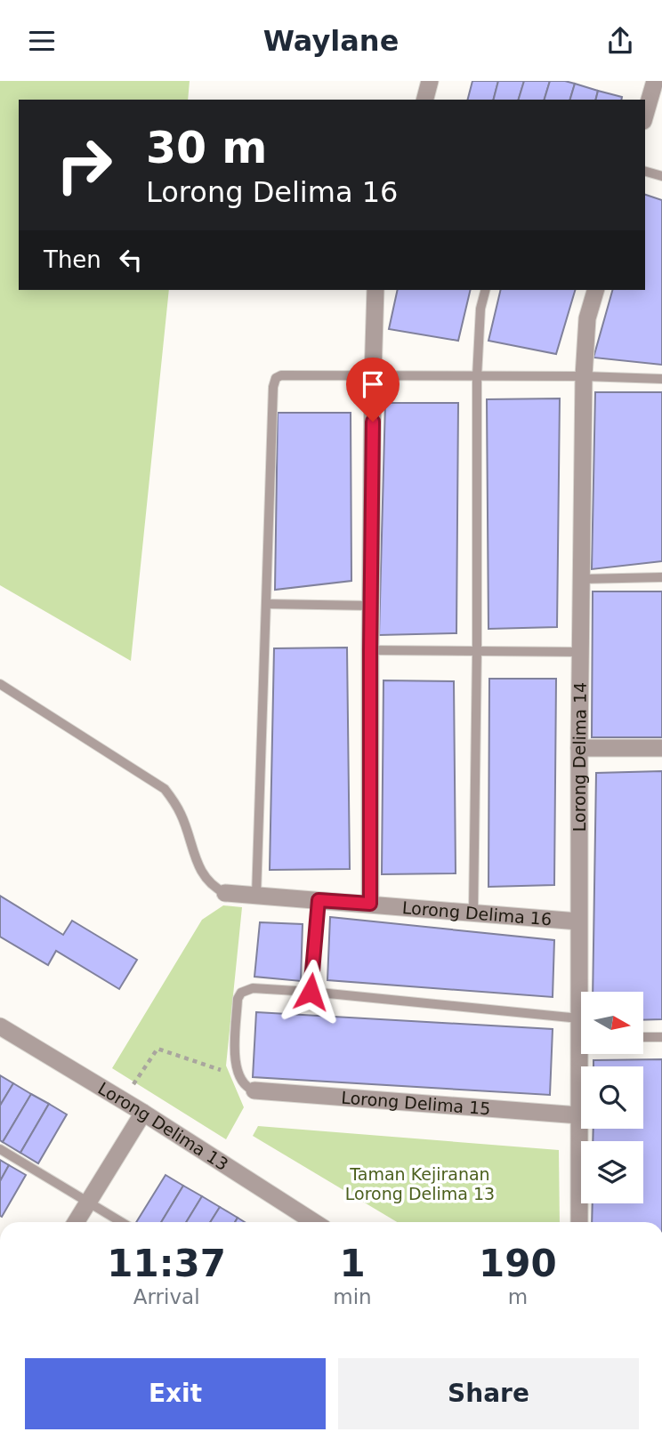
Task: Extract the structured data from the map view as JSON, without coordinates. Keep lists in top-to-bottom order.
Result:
{
  "streets": {
    "street": [
      "Lorong Delima 14",
      "Lorong Delima 16",
      "Lorong Delima 15",
      "Lorong Delima 13"
    ]
  },
  "crossings": [
    ["Lorong Delima 14", "Lorong Delima 16"],
    ["Lorong Delima 14", "Lorong Delima 15"]
  ],
  "parks": ["Taman Kejiranan Lorong Delima 13"],
  "north": "right",
  "page": {
    "header": "Waylane",
    "turn": ["30 m", "Lorong Delima 16"],
    "then": "Then",
    "eta": [
      "11:37",
      "Arrival",
      "1",
      "min",
      "190",
      "m"
    ],
    "buttons": ["Exit", "Share"]
  }
}
